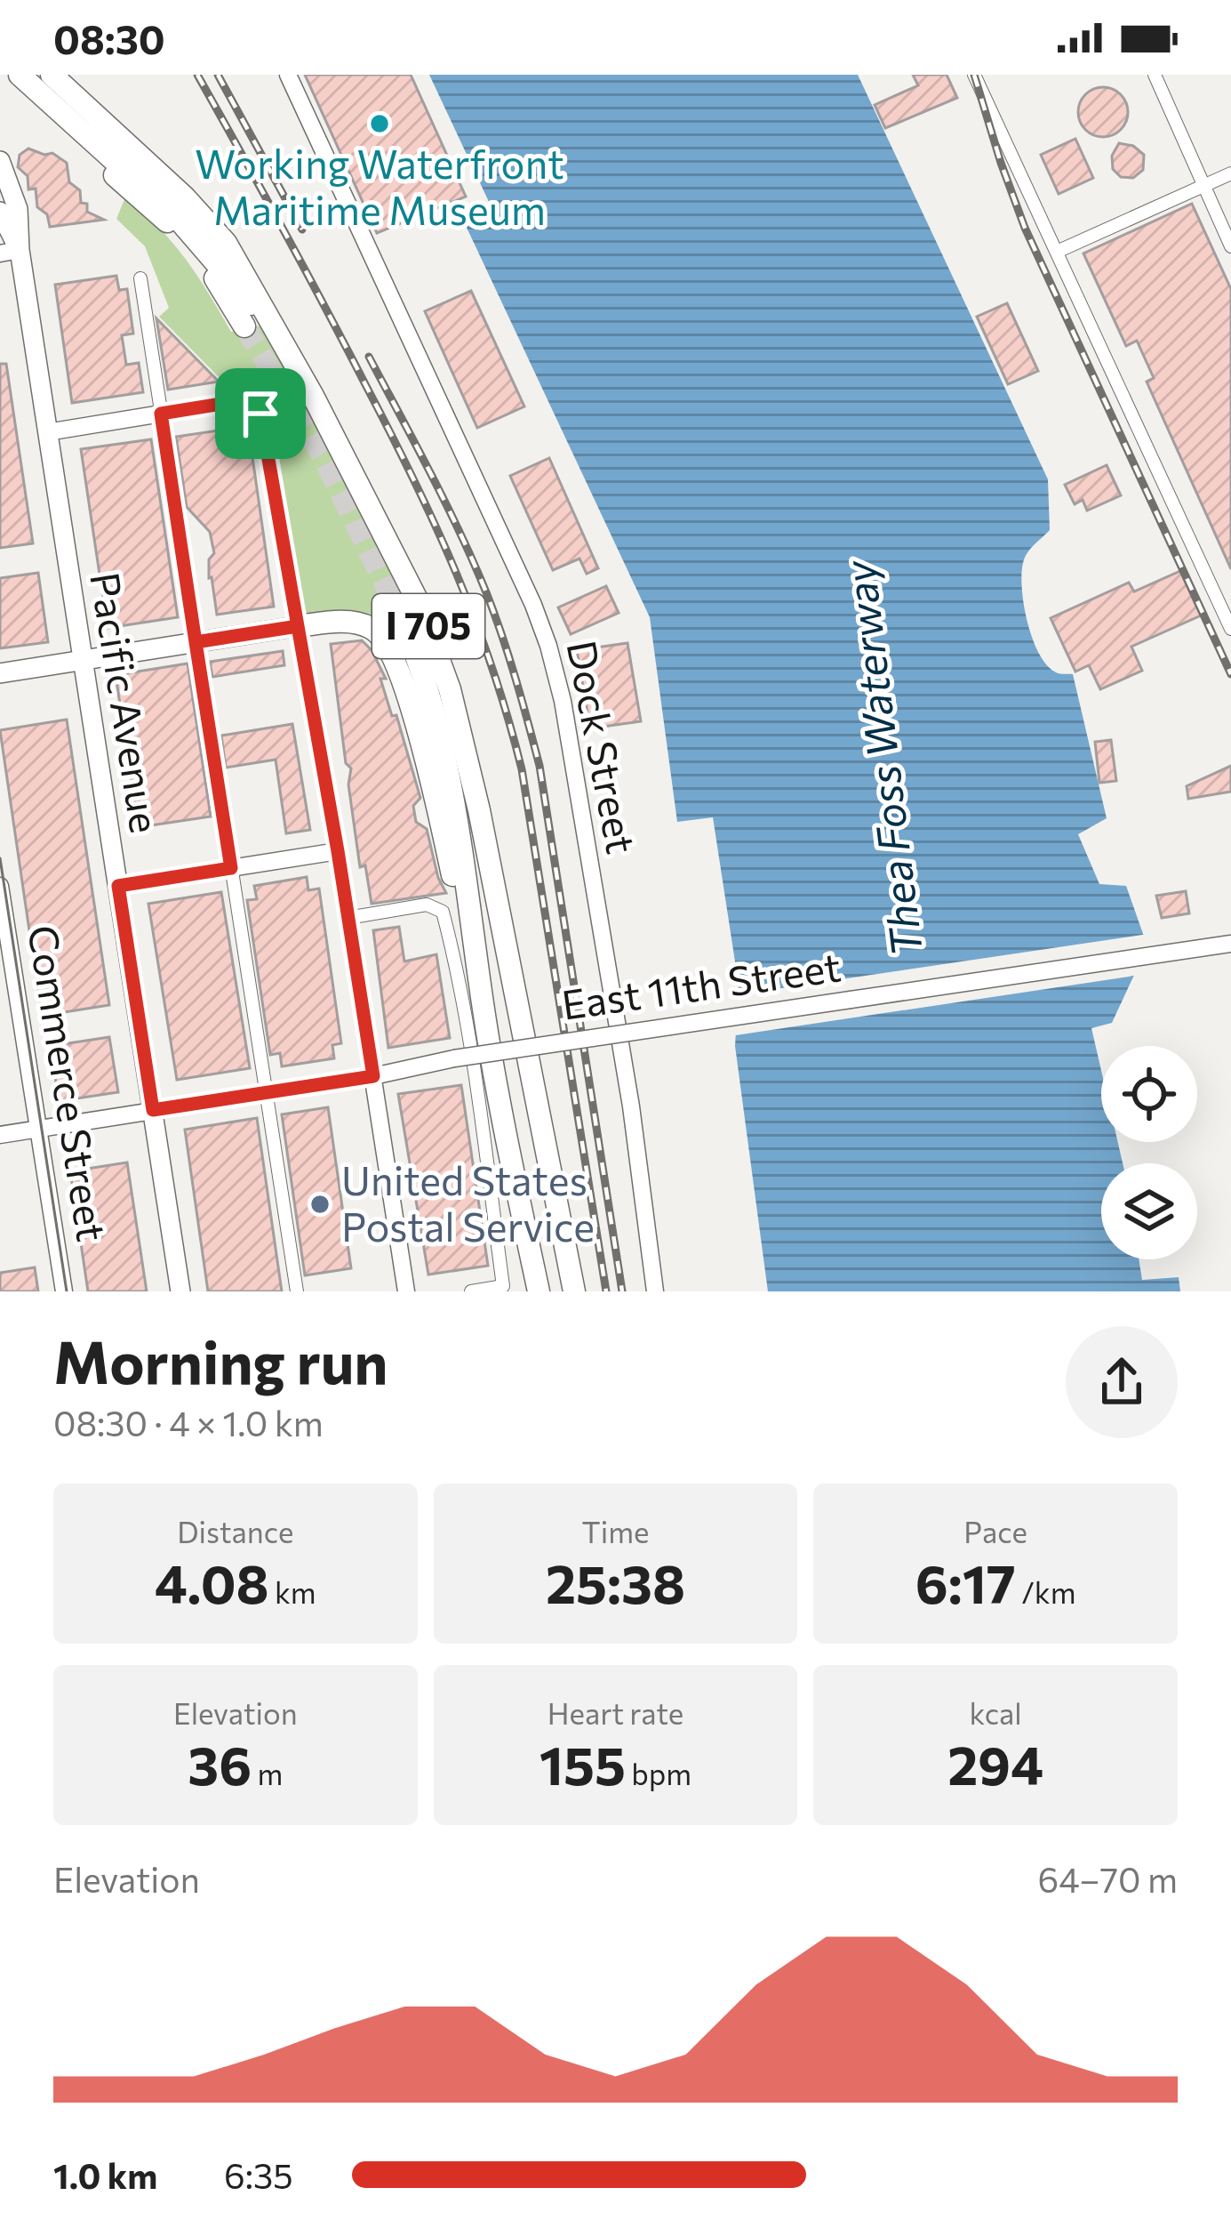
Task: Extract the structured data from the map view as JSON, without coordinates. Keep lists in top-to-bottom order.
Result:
{
  "streets": {
    "highway": ["I 705"],
    "main road": ["Pacific Avenue"],
    "street": ["Dock Street", "East 11th Street", "Commerce Street"]
  },
  "crossings": [
    ["Pacific Avenue", "East 11th Street"],
    ["East 11th Street", "Commerce Street"]
  ],
  "water": ["Thea Foss Waterway"],
  "places": ["Working Waterfront Maritime Museum", "United States Postal Service"],
  "page": {
    "status": "08:30",
    "heading": ["Morning run", "08:30 · 4 × 1.0 km"],
    "stats": [
      ["Distance", "4.08 km"],
      ["Time", "25:38"],
      ["Pace", "6:17 /km"],
      ["Elevation", "36 m"],
      ["Heart rate", "155 bpm"],
      ["kcal", "294"]
    ],
    "chart": ["Elevation", "64–70 m"],
    "list": [
      {
        "name": "1.0 km",
        "note": "6:35"
      }
    ]
  }
}
